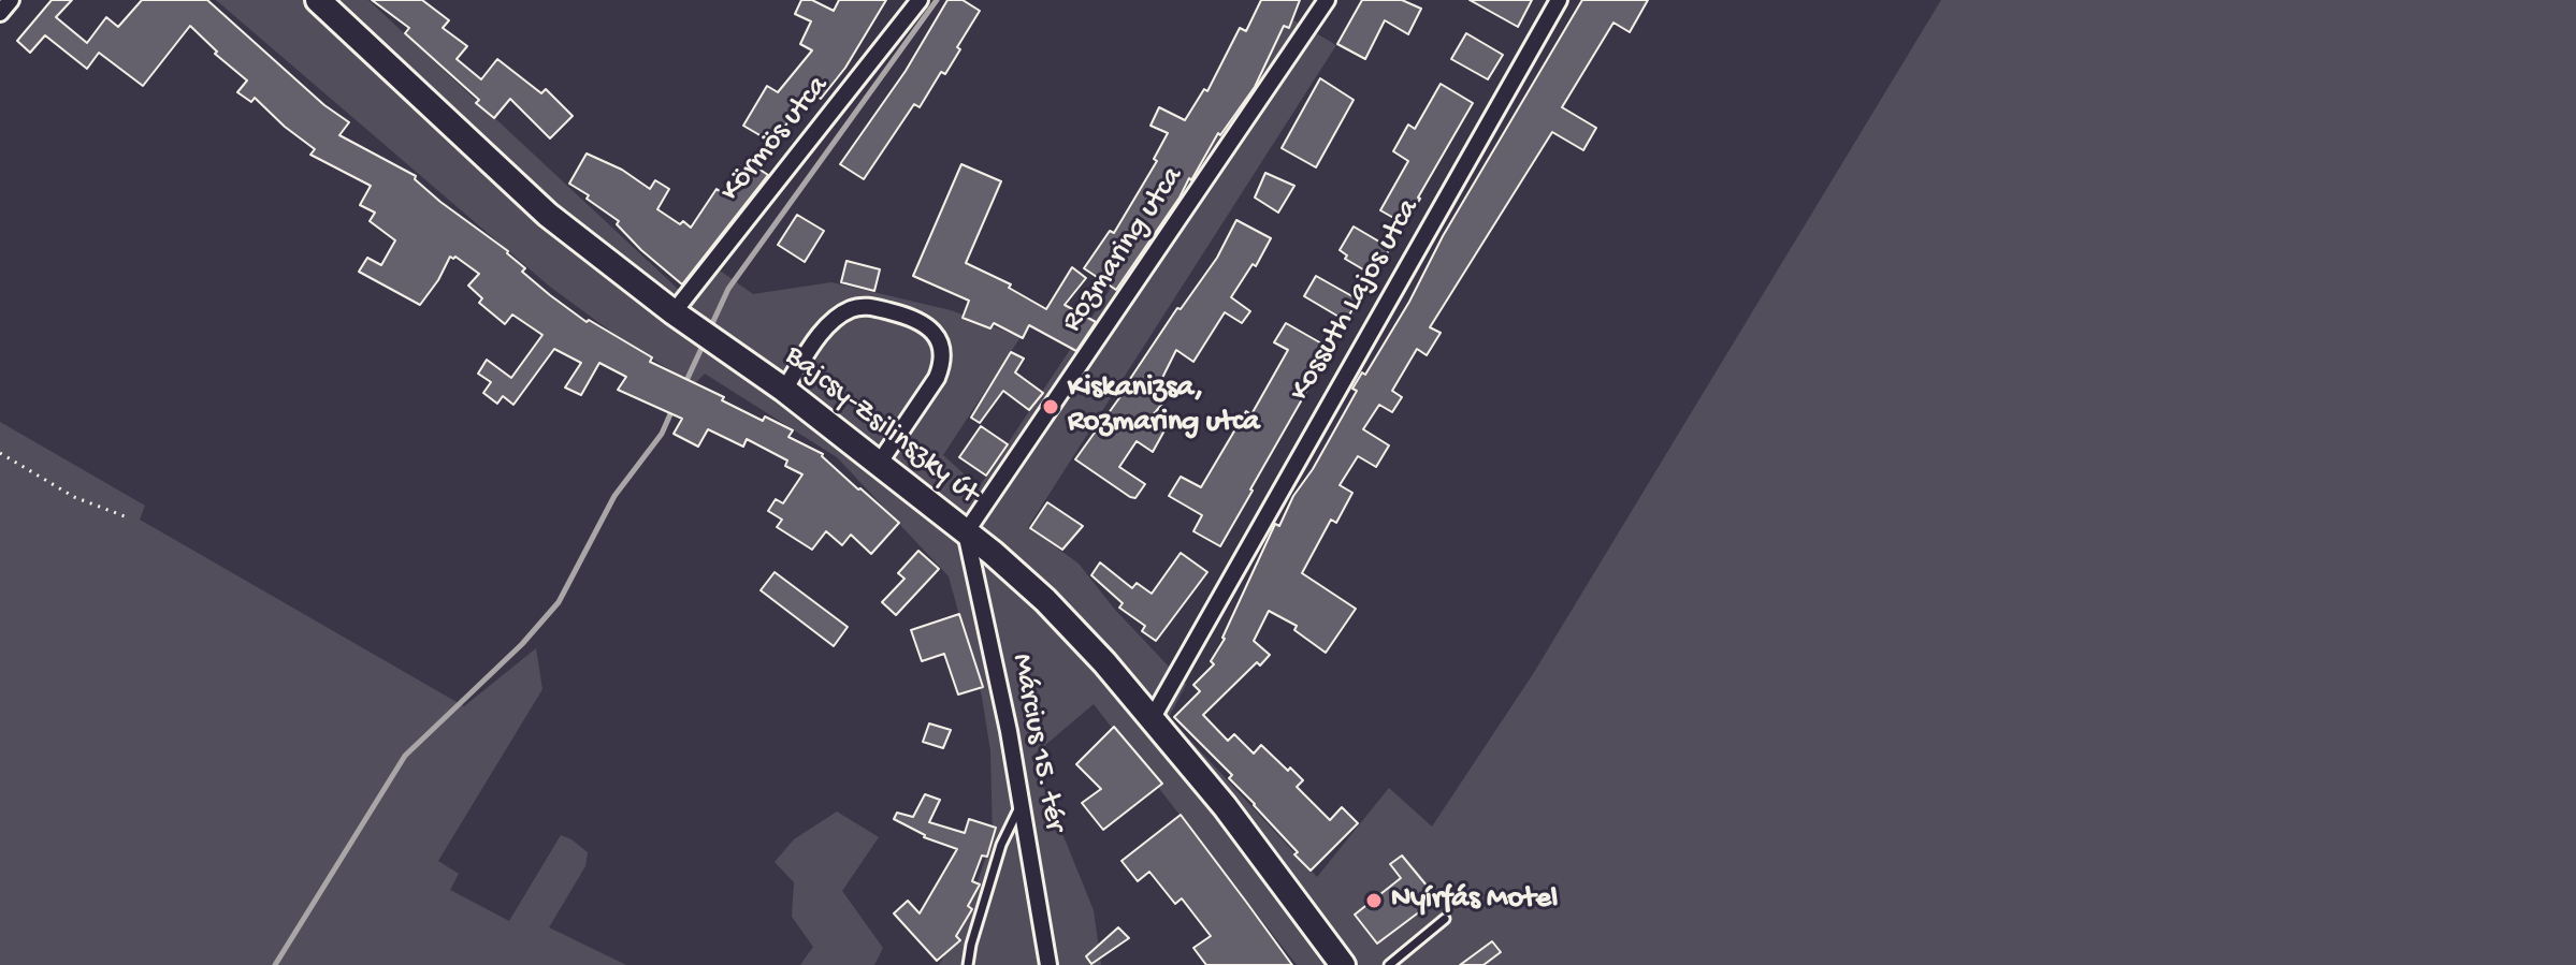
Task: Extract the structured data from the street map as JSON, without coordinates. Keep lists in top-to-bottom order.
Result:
{
  "streets": {
    "main road": ["Bajcsy-Zsilinszky út"],
    "street": [
      "Körmös utca",
      "Rozmaring utca",
      "Kossuth Lajos utca",
      "Március 15. tér"
    ]
  },
  "crossings": [
    ["Körmös utca", "Bajcsy-Zsilinszky út"],
    ["Rozmaring utca", "Bajcsy-Zsilinszky út"],
    ["Rozmaring utca", "Március 15. tér"],
    ["Kossuth Lajos utca", "Bajcsy-Zsilinszky út"],
    ["Bajcsy-Zsilinszky út", "Március 15. tér"]
  ],
  "places": ["Kiskanizsa, Rozmaring utca", "Nyírfás Motel"]
}
